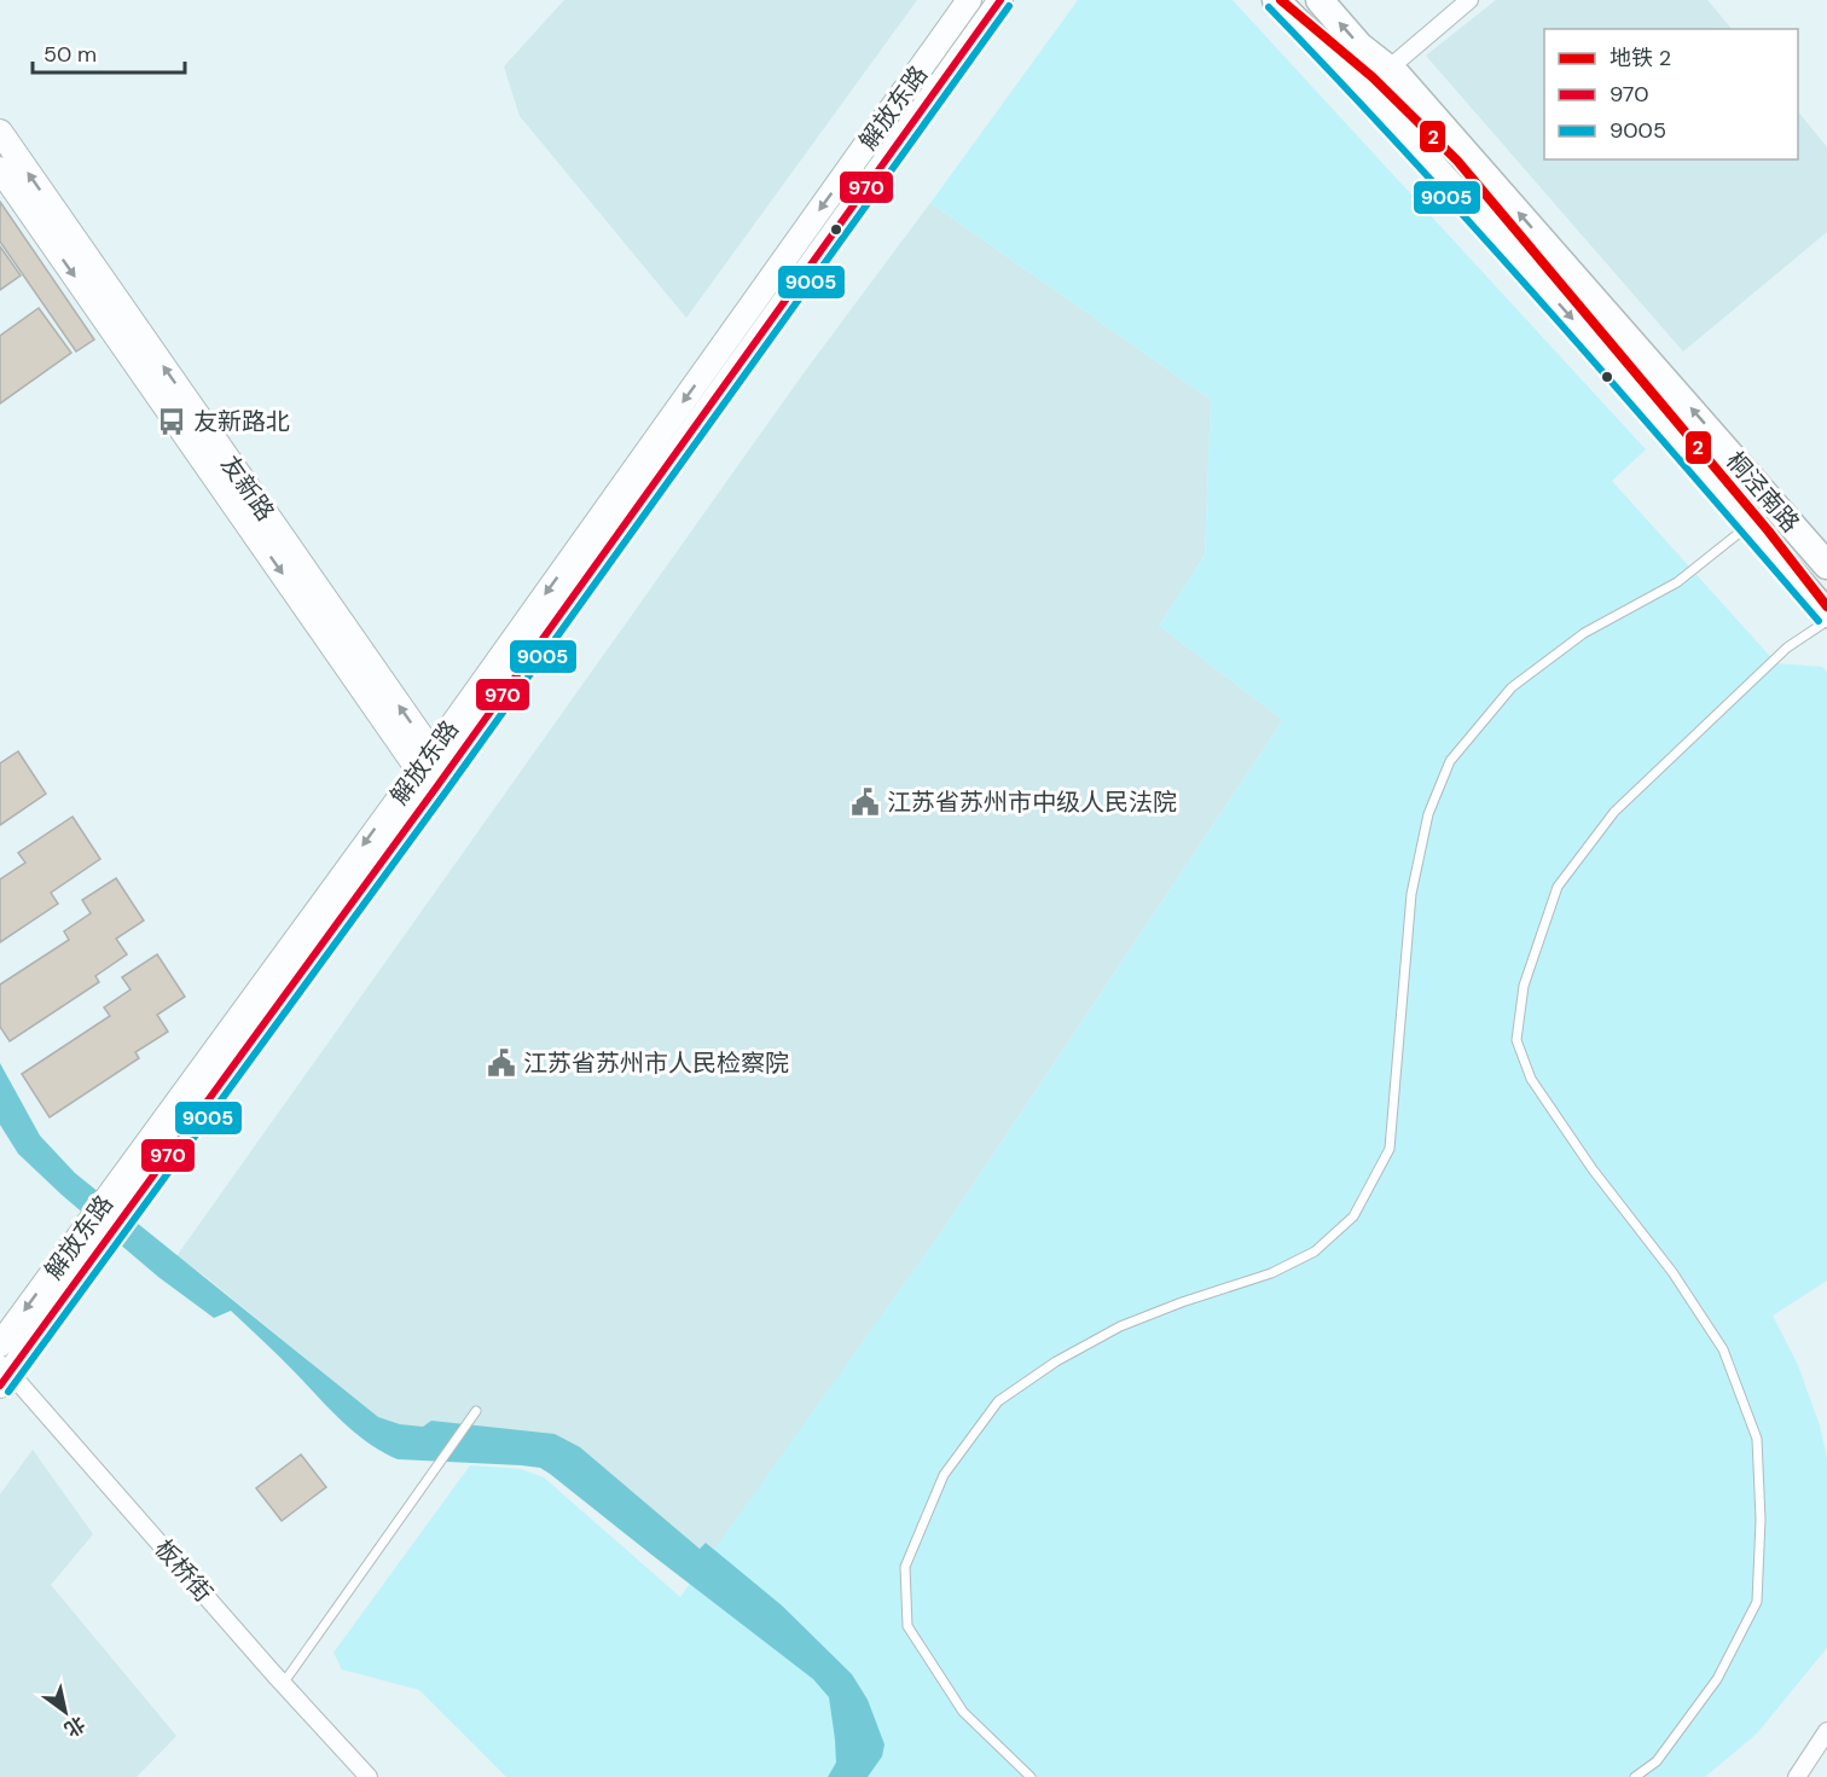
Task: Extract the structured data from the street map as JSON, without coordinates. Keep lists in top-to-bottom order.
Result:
{
  "streets": {
    "main road": ["解放东路", "友新路", "桐泾南路"],
    "street": ["板桥街"]
  },
  "crossings": [
    ["解放东路", "友新路"],
    ["解放东路", "板桥街"]
  ],
  "places": {
    "bus stop": ["友新路北"],
    "public building": ["江苏省苏州市中级人民法院", "江苏省苏州市人民检察院"]
  },
  "lines": ["metro line 2", "transit line 970", "transit line 9005"],
  "legend": ["地铁 2", "970", "9005"],
  "scale_bar": "50 m",
  "north": "bottom right"
}
